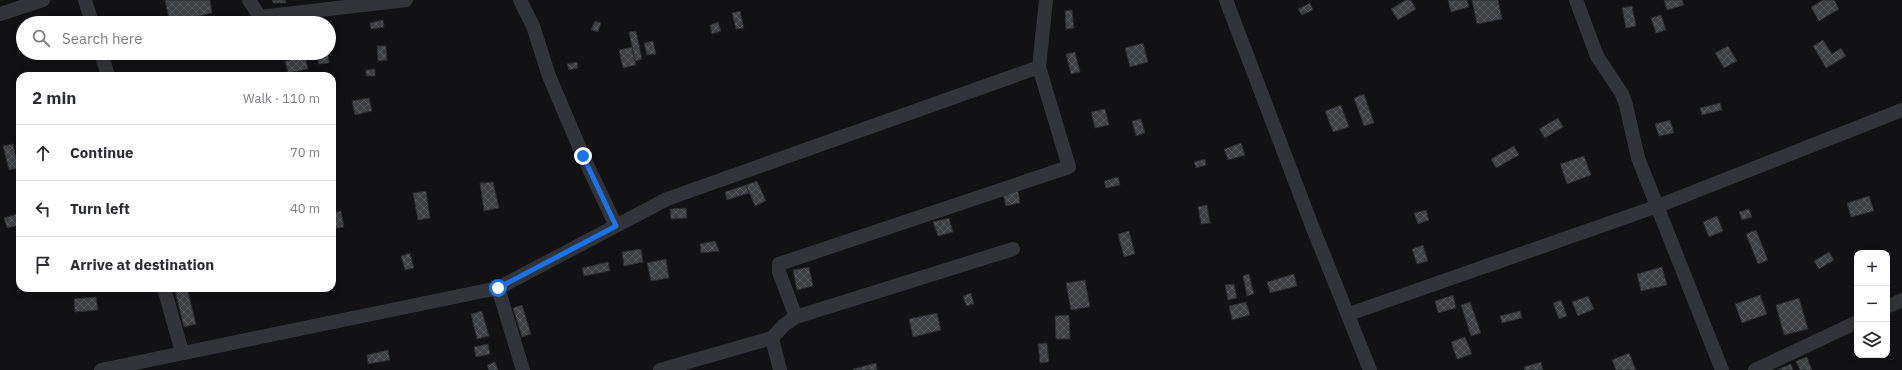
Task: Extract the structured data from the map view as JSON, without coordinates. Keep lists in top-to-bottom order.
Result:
{
  "page": {
    "search": "Search here",
    "heading": ["2 min", "Walk · 110 m"],
    "list": [
      ["Continue", "70 m"],
      ["Turn left", "40 m"],
      "Arrive at destination"
    ],
    "map_buttons": ["+", "−"]
  }
}
